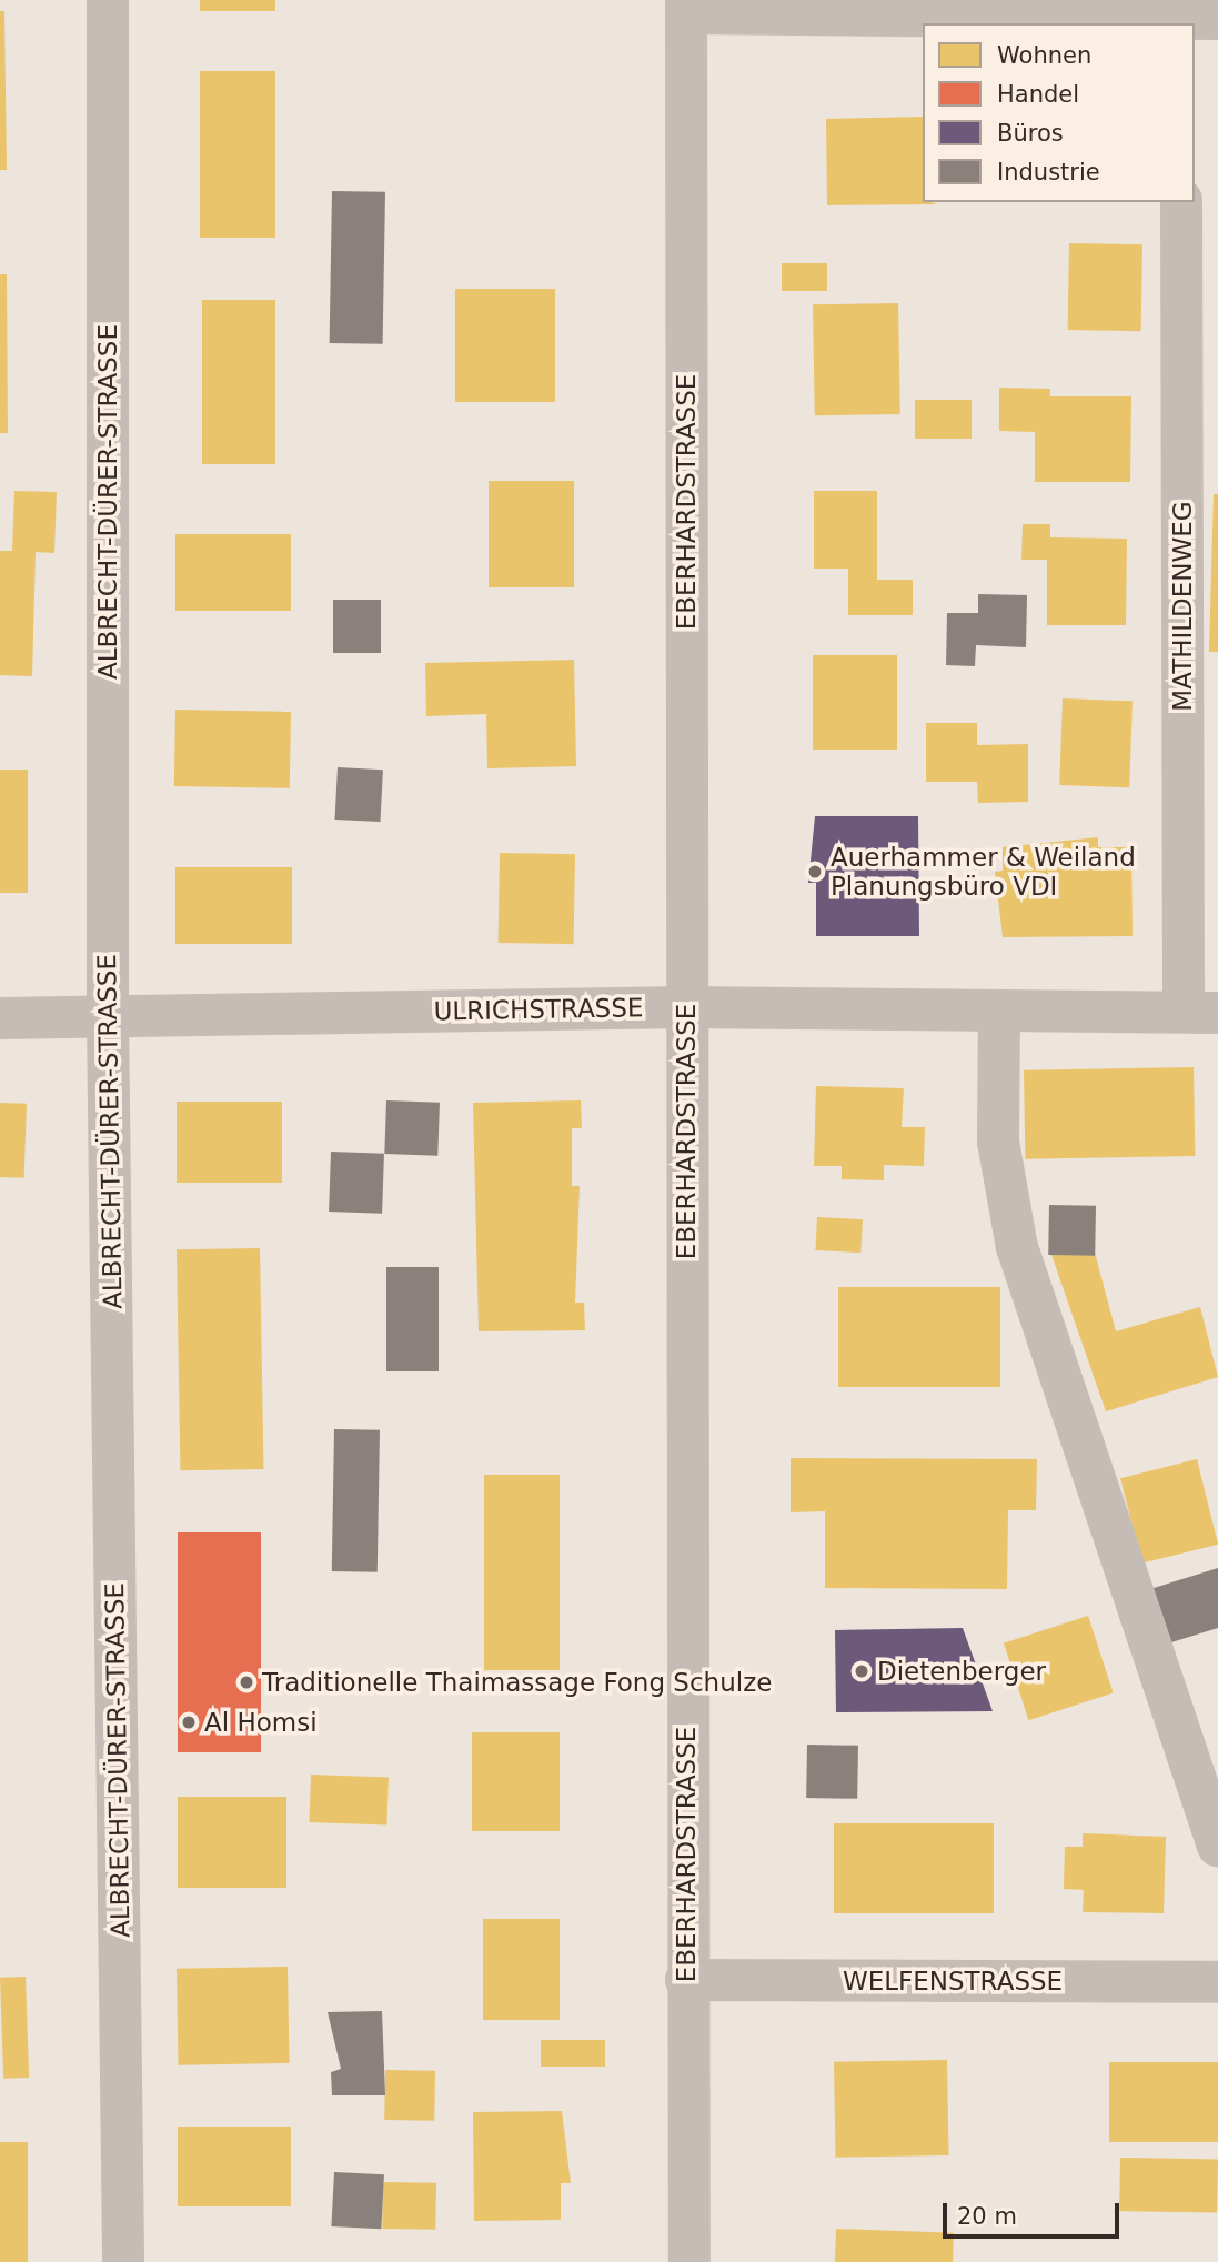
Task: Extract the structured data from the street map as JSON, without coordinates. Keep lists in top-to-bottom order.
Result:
{
  "streets": {
    "street": [
      "ALBRECHT-DÜRER-STRASSE",
      "EBERHARDSTRASSE",
      "MATHILDENWEG",
      "ULRICHSTRASSE",
      "WELFENSTRASSE"
    ]
  },
  "crossings": [
    ["ALBRECHT-DÜRER-STRASSE", "ULRICHSTRASSE"],
    ["EBERHARDSTRASSE", "ULRICHSTRASSE"],
    ["EBERHARDSTRASSE", "WELFENSTRASSE"],
    ["MATHILDENWEG", "ULRICHSTRASSE"]
  ],
  "places": [
    "Auerhammer & Weiland Planungsbüro VDI",
    "Dietenberger",
    "Traditionelle Thaimassage Fong Schulze",
    "Al Homsi"
  ],
  "legend": [
    "Wohnen",
    "Handel",
    "Büros",
    "Industrie"
  ],
  "scale_bar": "20 m"
}
